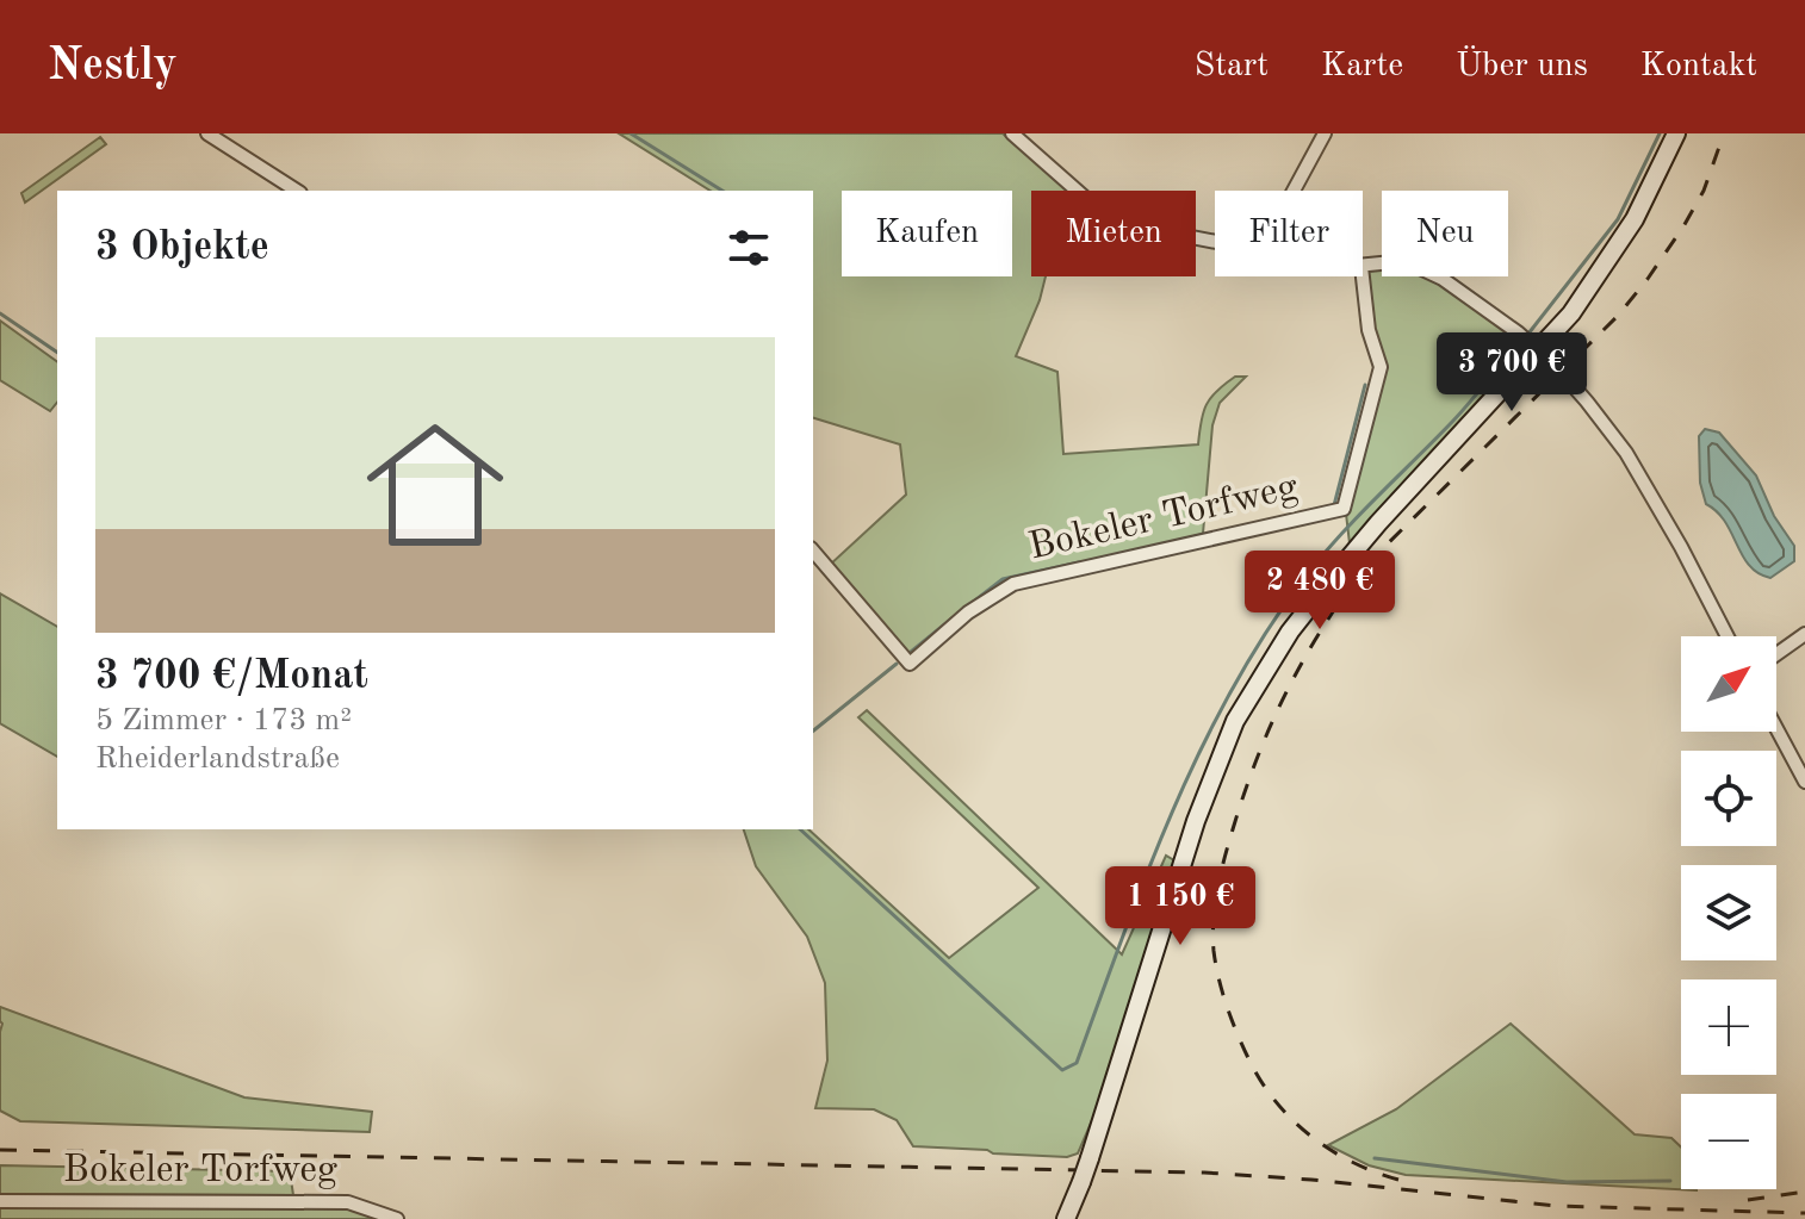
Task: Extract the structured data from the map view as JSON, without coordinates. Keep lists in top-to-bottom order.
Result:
{
  "streets": {
    "street": ["Bokeler Torfweg"]
  },
  "north": "top right",
  "page": {
    "header": "Nestly",
    "nav": [
      "Start",
      "Karte",
      "Über uns",
      "Kontakt"
    ],
    "chip": [
      "Kaufen",
      "Mieten",
      "Filter",
      "Neu"
    ],
    "heading": "3 Objekte",
    "list": [
      {
        "name": "3 700 €/Monat",
        "note": "5 Zimmer · 173 m² · Rheiderlandstraße"
      }
    ],
    "price": ["3 700 €", "2 480 €", "1 150 €"],
    "map_buttons": ["+", "−"]
  }
}
